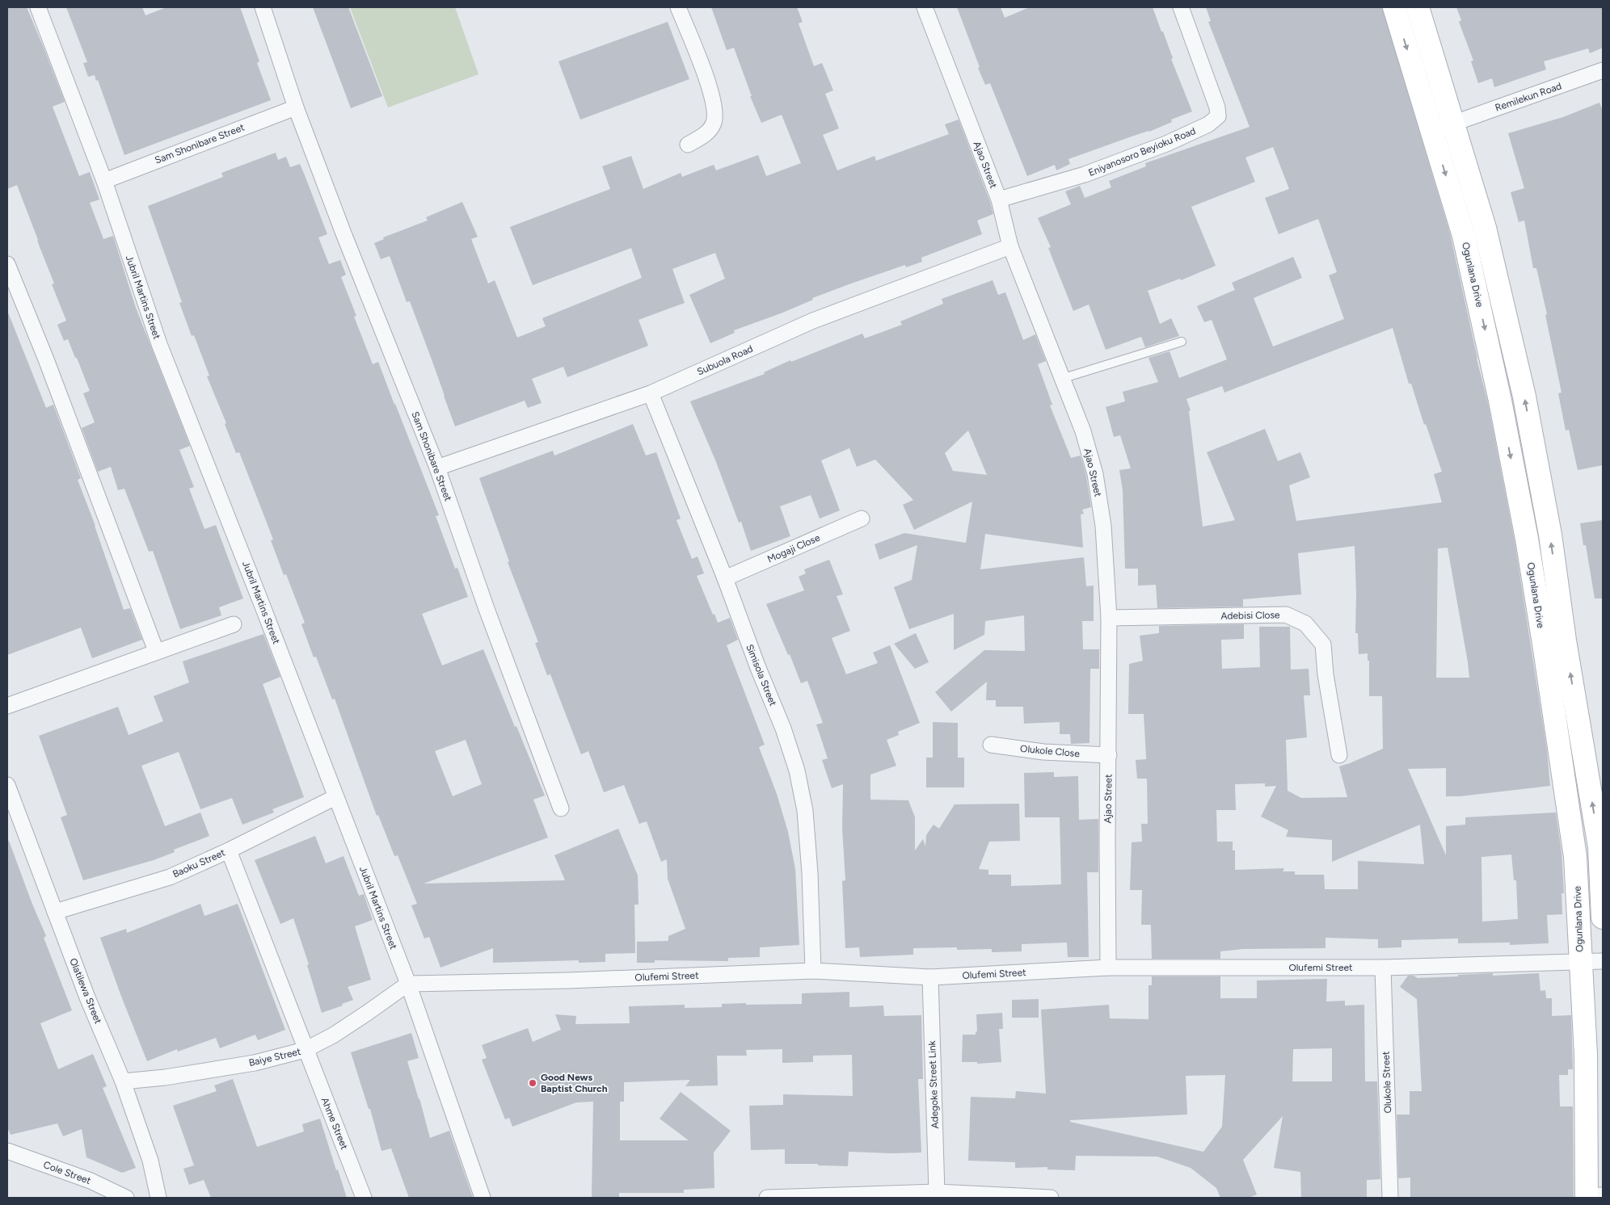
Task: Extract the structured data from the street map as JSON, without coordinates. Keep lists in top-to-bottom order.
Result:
{
  "streets": {
    "main road": ["Ogunlana Drive"],
    "street": [
      "Remilekun Road",
      "Sam Shonibare Street",
      "Eniyanosoro Beyioku Road",
      "Ajao Street",
      "Jubril Martins Street",
      "Subuola Road",
      "Mogaji Close",
      "Adebisi Close",
      "Simisola Street",
      "Olukole Close",
      "Baoku Street",
      "Olufemi Street",
      "Olatilewa Street",
      "Baiye Street",
      "Olukole Street",
      "Adegoke Street Link",
      "Ahme Street",
      "Cole Street"
    ]
  },
  "crossings": [
    ["Remilekun Road", "Ogunlana Drive"],
    ["Sam Shonibare Street", "Jubril Martins Street"],
    ["Sam Shonibare Street", "Subuola Road"],
    ["Eniyanosoro Beyioku Road", "Ajao Street"],
    ["Ajao Street", "Subuola Road"],
    ["Ajao Street", "Adebisi Close"],
    ["Ajao Street", "Olukole Close"],
    ["Ajao Street", "Olufemi Street"],
    ["Ogunlana Drive", "Olufemi Street"],
    ["Jubril Martins Street", "Baoku Street"],
    ["Jubril Martins Street", "Olufemi Street"],
    ["Jubril Martins Street", "Baiye Street"],
    ["Subuola Road", "Simisola Street"],
    ["Mogaji Close", "Simisola Street"],
    ["Simisola Street", "Olufemi Street"],
    ["Baoku Street", "Olatilewa Street"],
    ["Baoku Street", "Ahme Street"],
    ["Olufemi Street", "Baiye Street"],
    ["Olufemi Street", "Olukole Street"],
    ["Olufemi Street", "Adegoke Street Link"],
    ["Olatilewa Street", "Baiye Street"],
    ["Baiye Street", "Ahme Street"]
  ],
  "places": ["Good News Baptist Church"]
}
